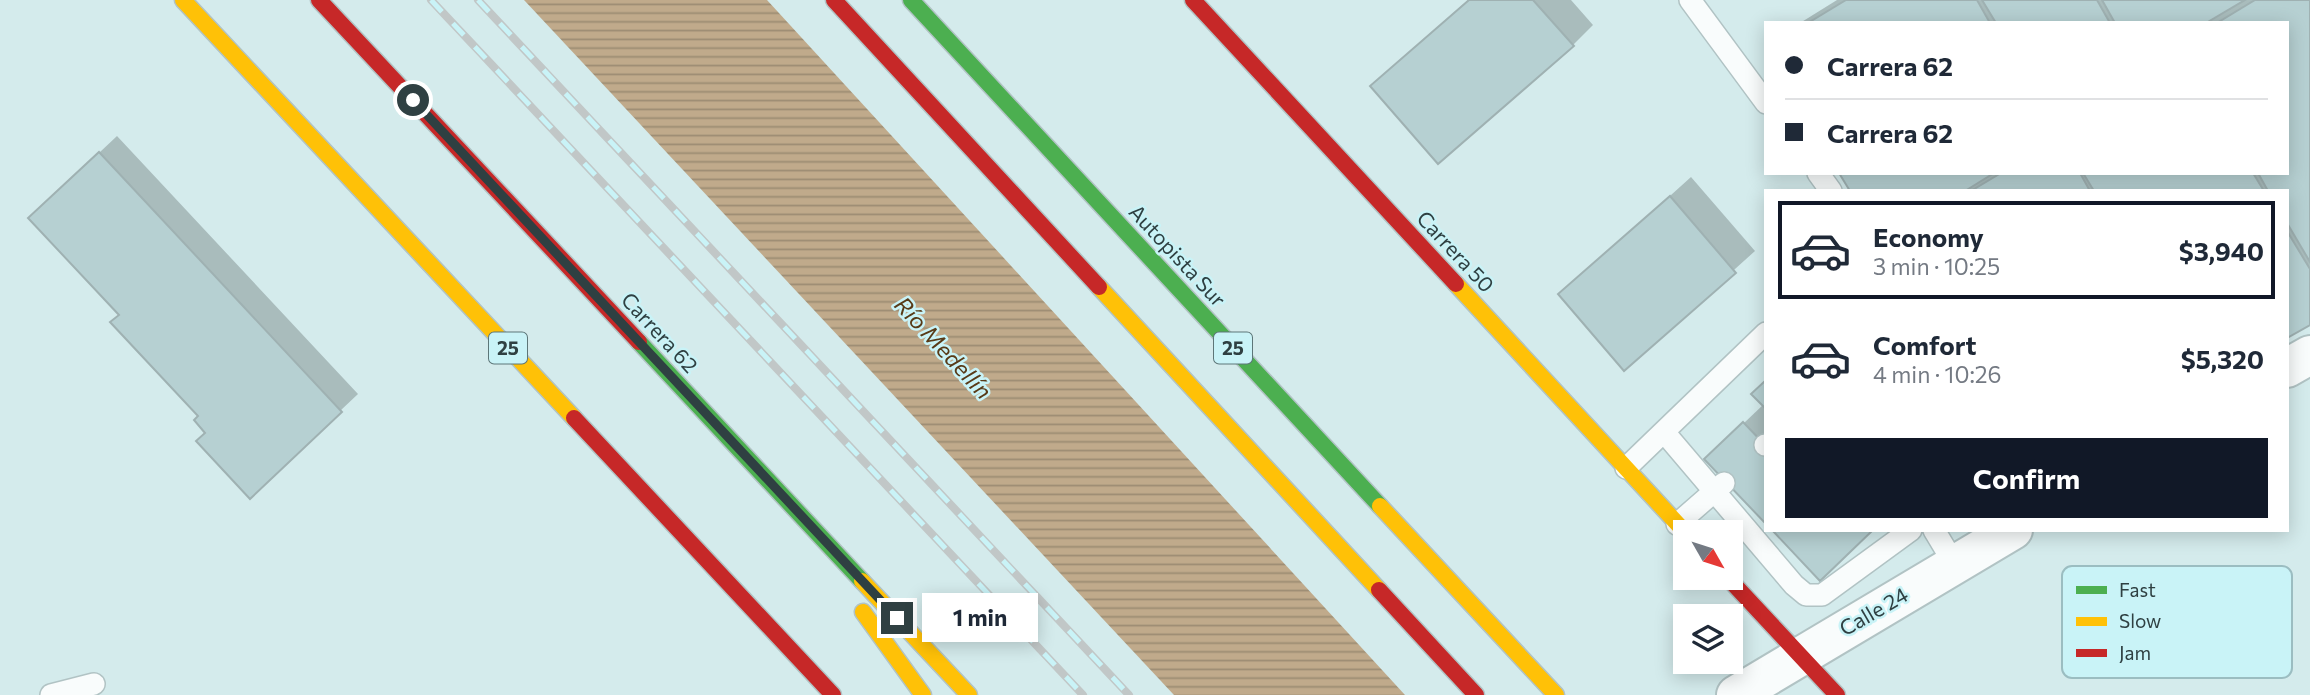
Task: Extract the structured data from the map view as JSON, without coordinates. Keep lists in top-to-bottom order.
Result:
{
  "streets": {
    "main road": [
      "Carrera 50",
      "Autopista Sur",
      "Carrera 62",
      "25"
    ],
    "street": ["Calle 24"]
  },
  "water": ["Río Medellín"],
  "legend": ["Fast", "Slow", "Jam"],
  "north": "bottom right",
  "page": {
    "banner": ["Carrera 62", "Carrera 62"],
    "list": [
      {
        "name": "Economy",
        "note": "3 min · 10:25",
        "value": "$3,940"
      },
      {
        "name": "Comfort",
        "note": "4 min · 10:26",
        "value": "$5,320"
      }
    ],
    "buttons": "Confirm",
    "bubble": "1 min"
  }
}
